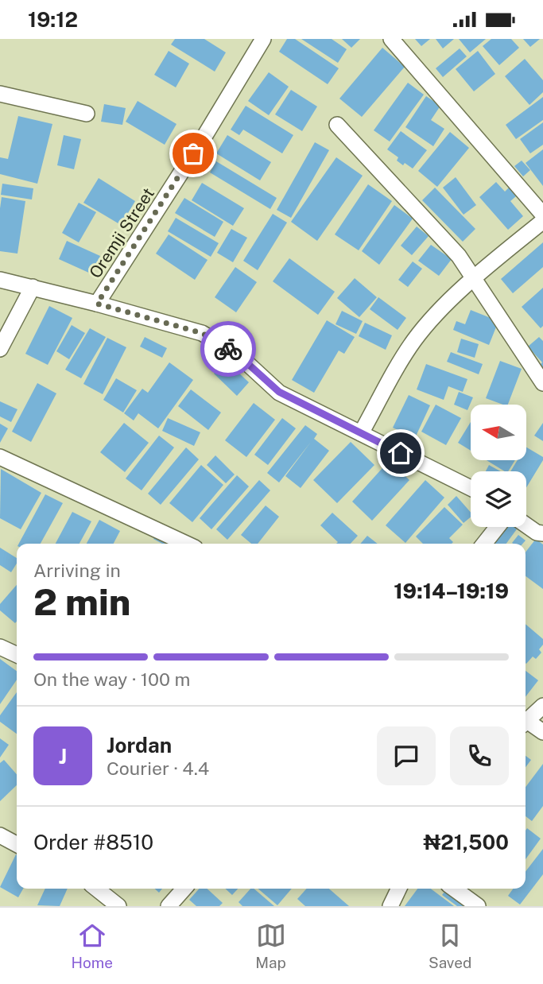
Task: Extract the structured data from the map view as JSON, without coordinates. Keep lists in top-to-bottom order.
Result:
{
  "streets": {
    "street": ["Oremji Street"]
  },
  "north": "left",
  "page": {
    "status": "19:12",
    "heading": ["2 min", "Arriving in", "19:14–19:19"],
    "panel": [
      "Jordan",
      "Courier · 4.4",
      "Order #8510",
      "₦21,500"
    ],
    "bar": "On the way · 100 m",
    "round": "J",
    "tabs": ["Home", "Map", "Saved"]
  }
}
